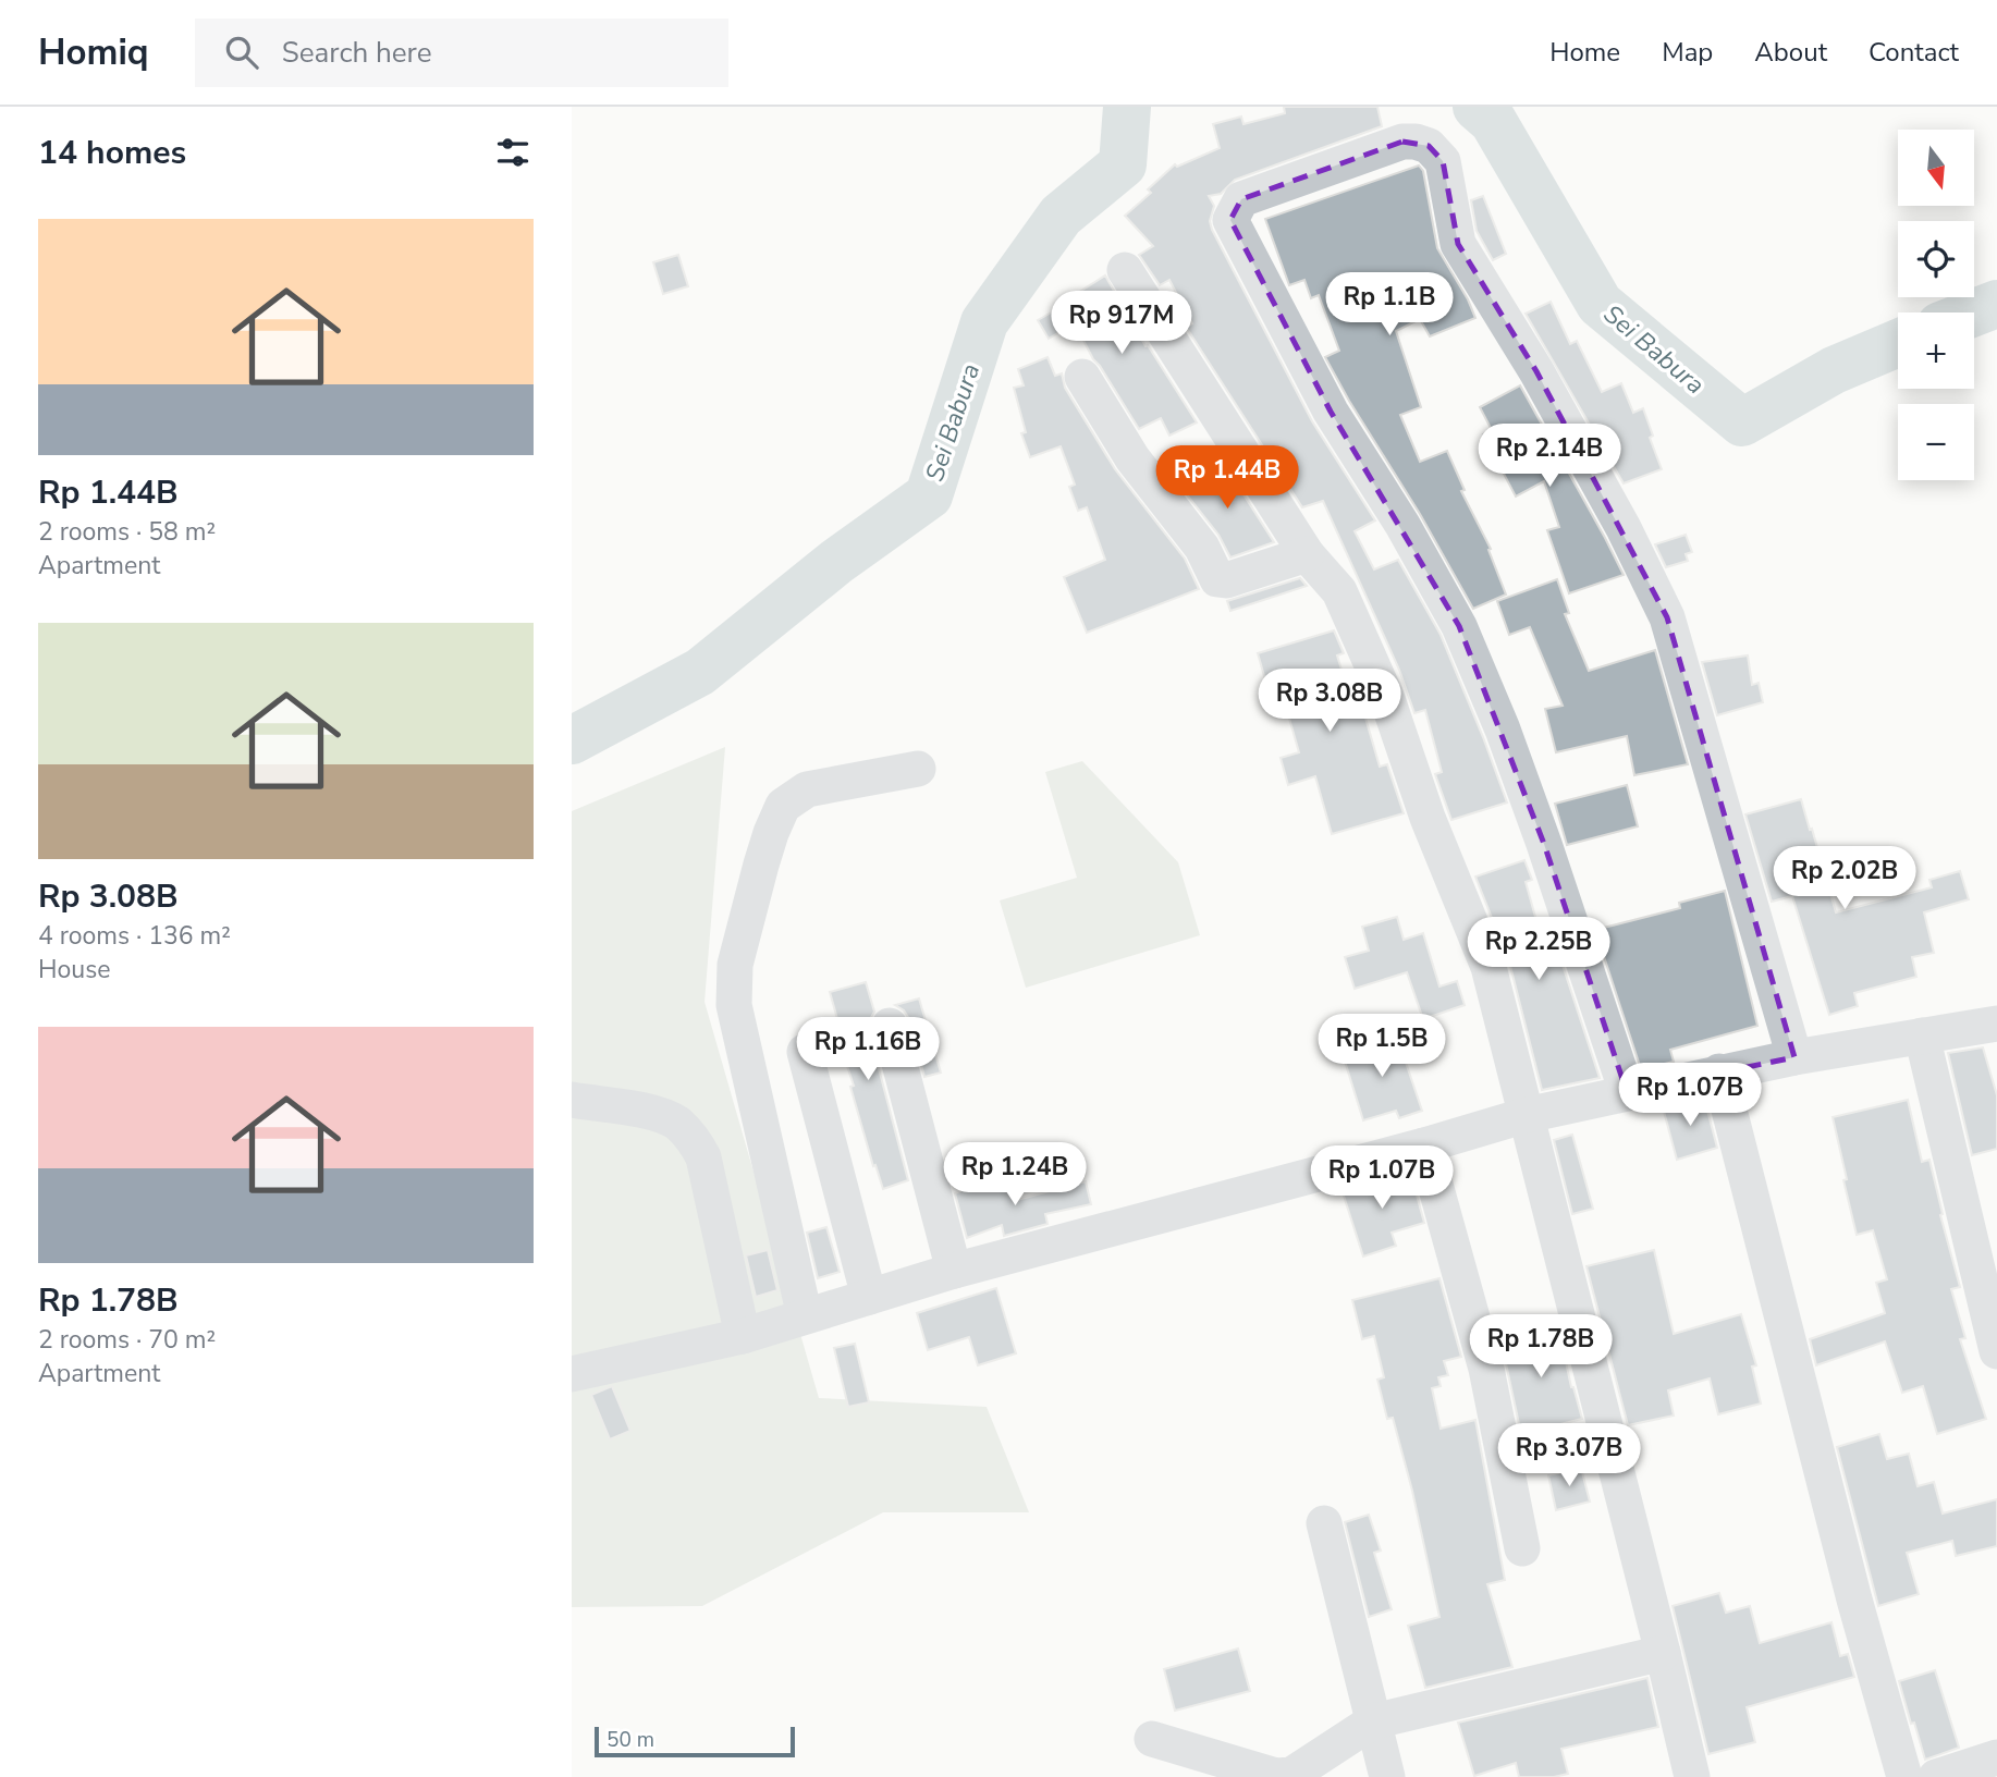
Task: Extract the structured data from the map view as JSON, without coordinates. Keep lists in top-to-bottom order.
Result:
{
  "water": ["Sei Babura"],
  "scale_bar": "50 m",
  "north": "bottom",
  "page": {
    "header": "Homiq",
    "search": "Search here",
    "nav": [
      "Home",
      "Map",
      "About",
      "Contact"
    ],
    "heading": "14 homes",
    "map_buttons": ["+", "−"],
    "list": [
      {
        "name": "Rp 1.44B",
        "note": "2 rooms · 58 m² · Apartment"
      },
      {
        "name": "Rp 3.08B",
        "note": "4 rooms · 136 m² · House"
      },
      {
        "name": "Rp 1.78B",
        "note": "2 rooms · 70 m² · Apartment"
      }
    ],
    "price": [
      "Rp 1.1B",
      "Rp 917M",
      "Rp 2.14B",
      "Rp 1.44B",
      "Rp 3.08B",
      "Rp 2.02B",
      "Rp 2.25B",
      "Rp 1.5B",
      "Rp 1.16B",
      "Rp 1.07B",
      "Rp 1.24B",
      "Rp 1.07B",
      "Rp 1.78B",
      "Rp 3.07B"
    ],
    "scale": "50 m"
  }
}
